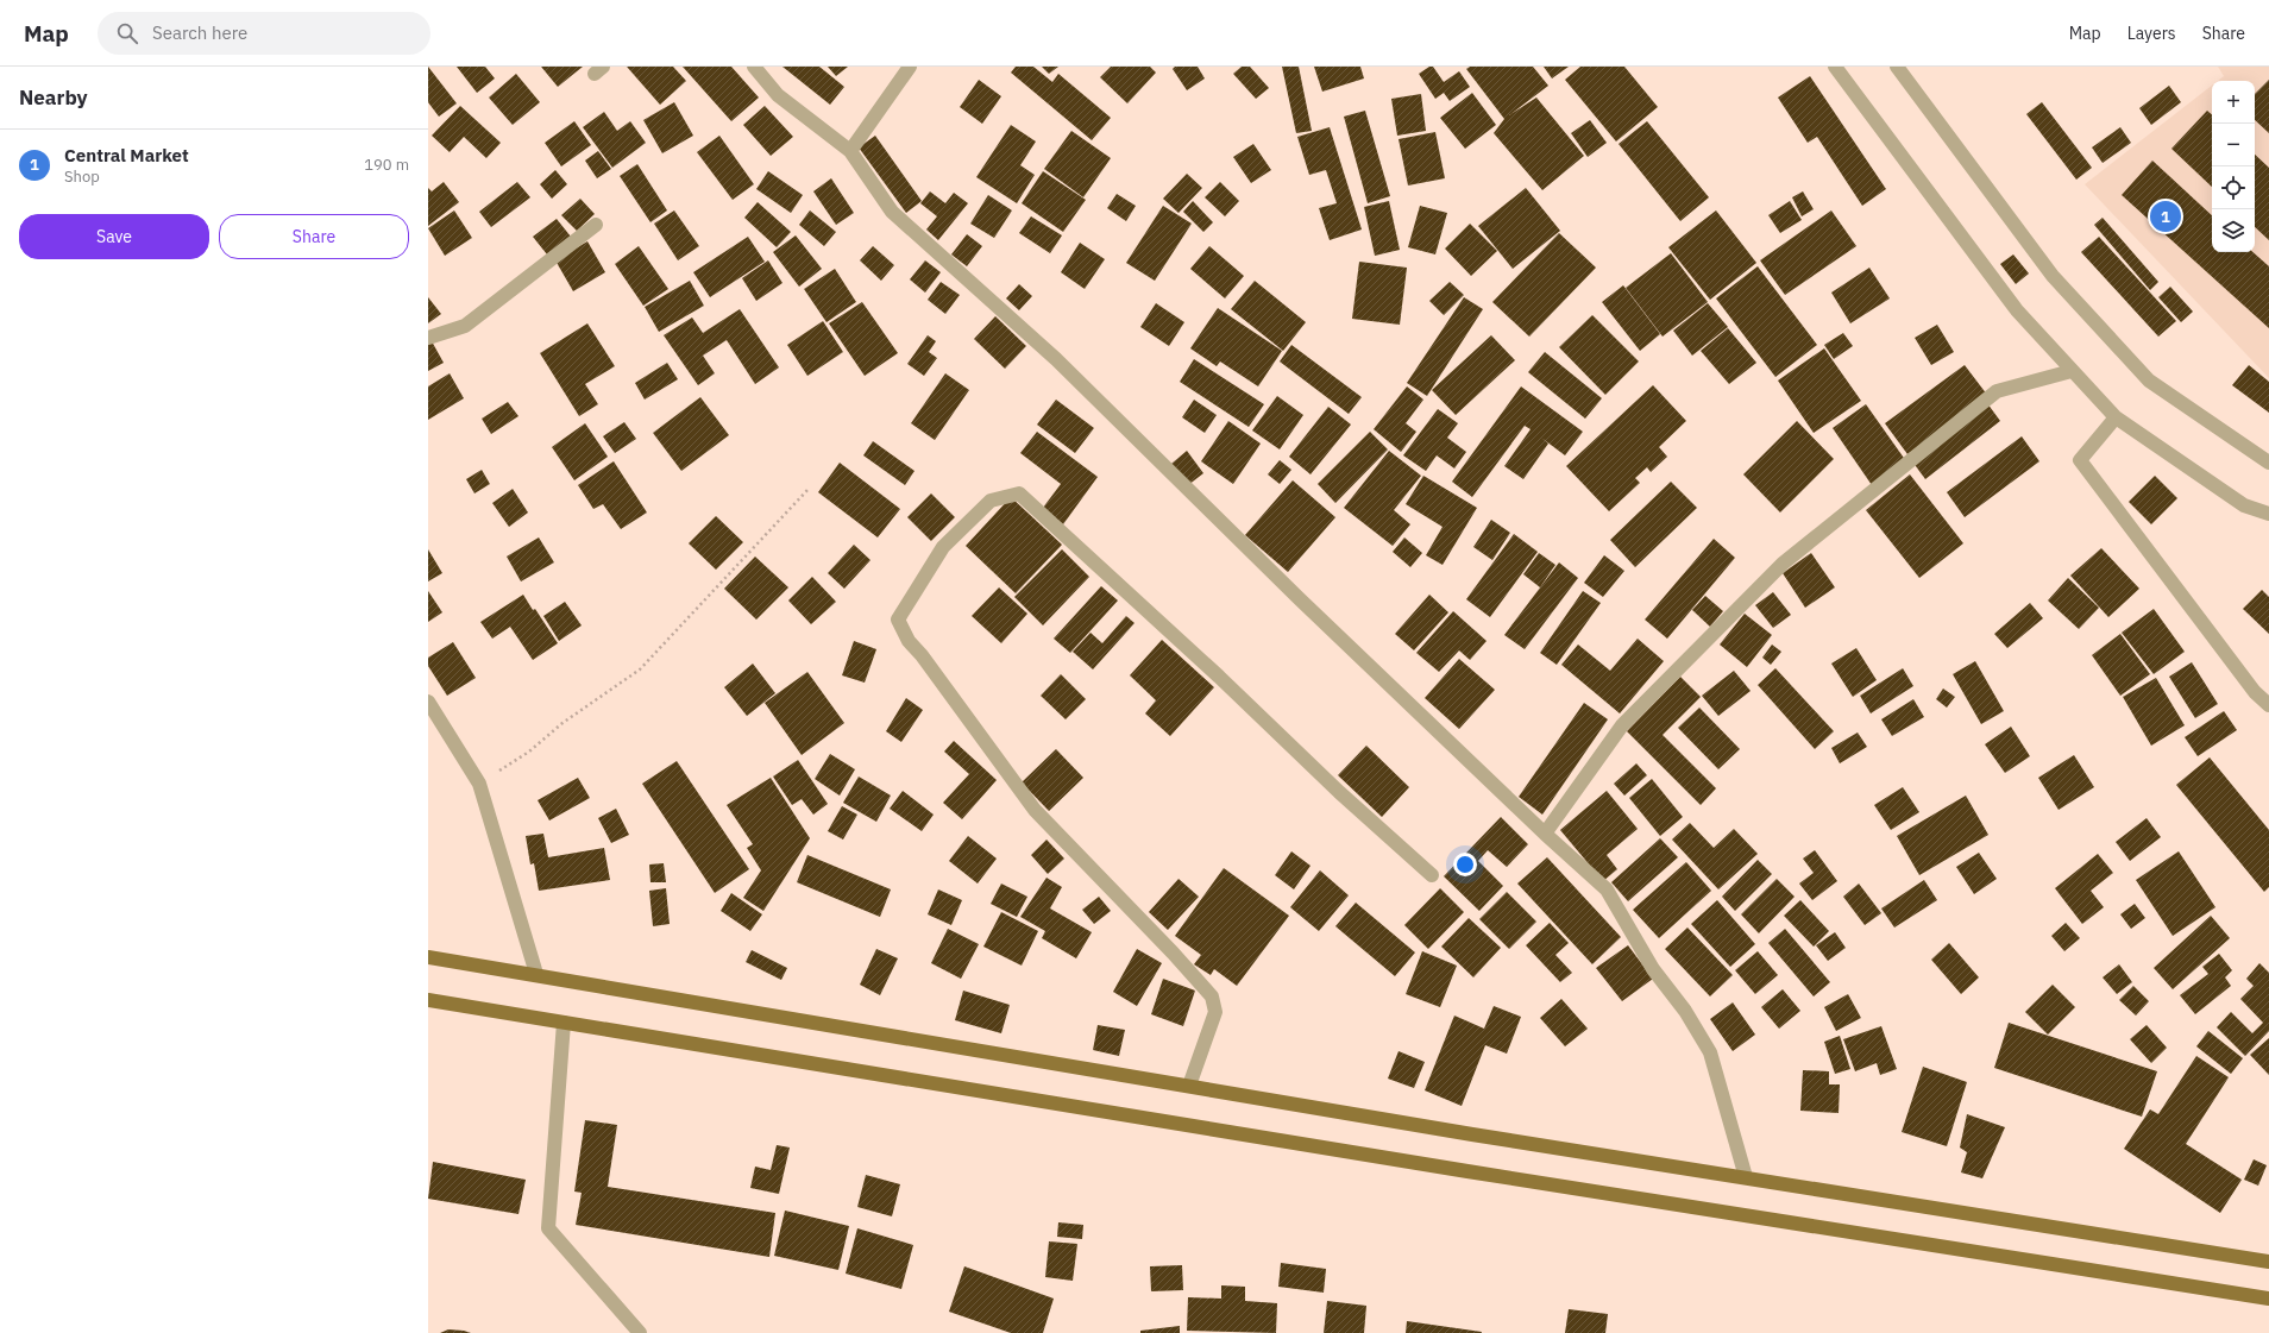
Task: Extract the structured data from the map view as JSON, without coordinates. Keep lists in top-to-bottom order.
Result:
{
  "page": {
    "header": "Map",
    "search": "Search here",
    "nav": ["Map", "Layers", "Share"],
    "heading": "Nearby",
    "map_buttons": ["+", "−"],
    "list": [
      {
        "mark": "1",
        "name": "Central Market",
        "note": "Shop",
        "value": "190 m"
      }
    ],
    "pins": "1",
    "buttons": ["Save", "Share"]
  }
}
